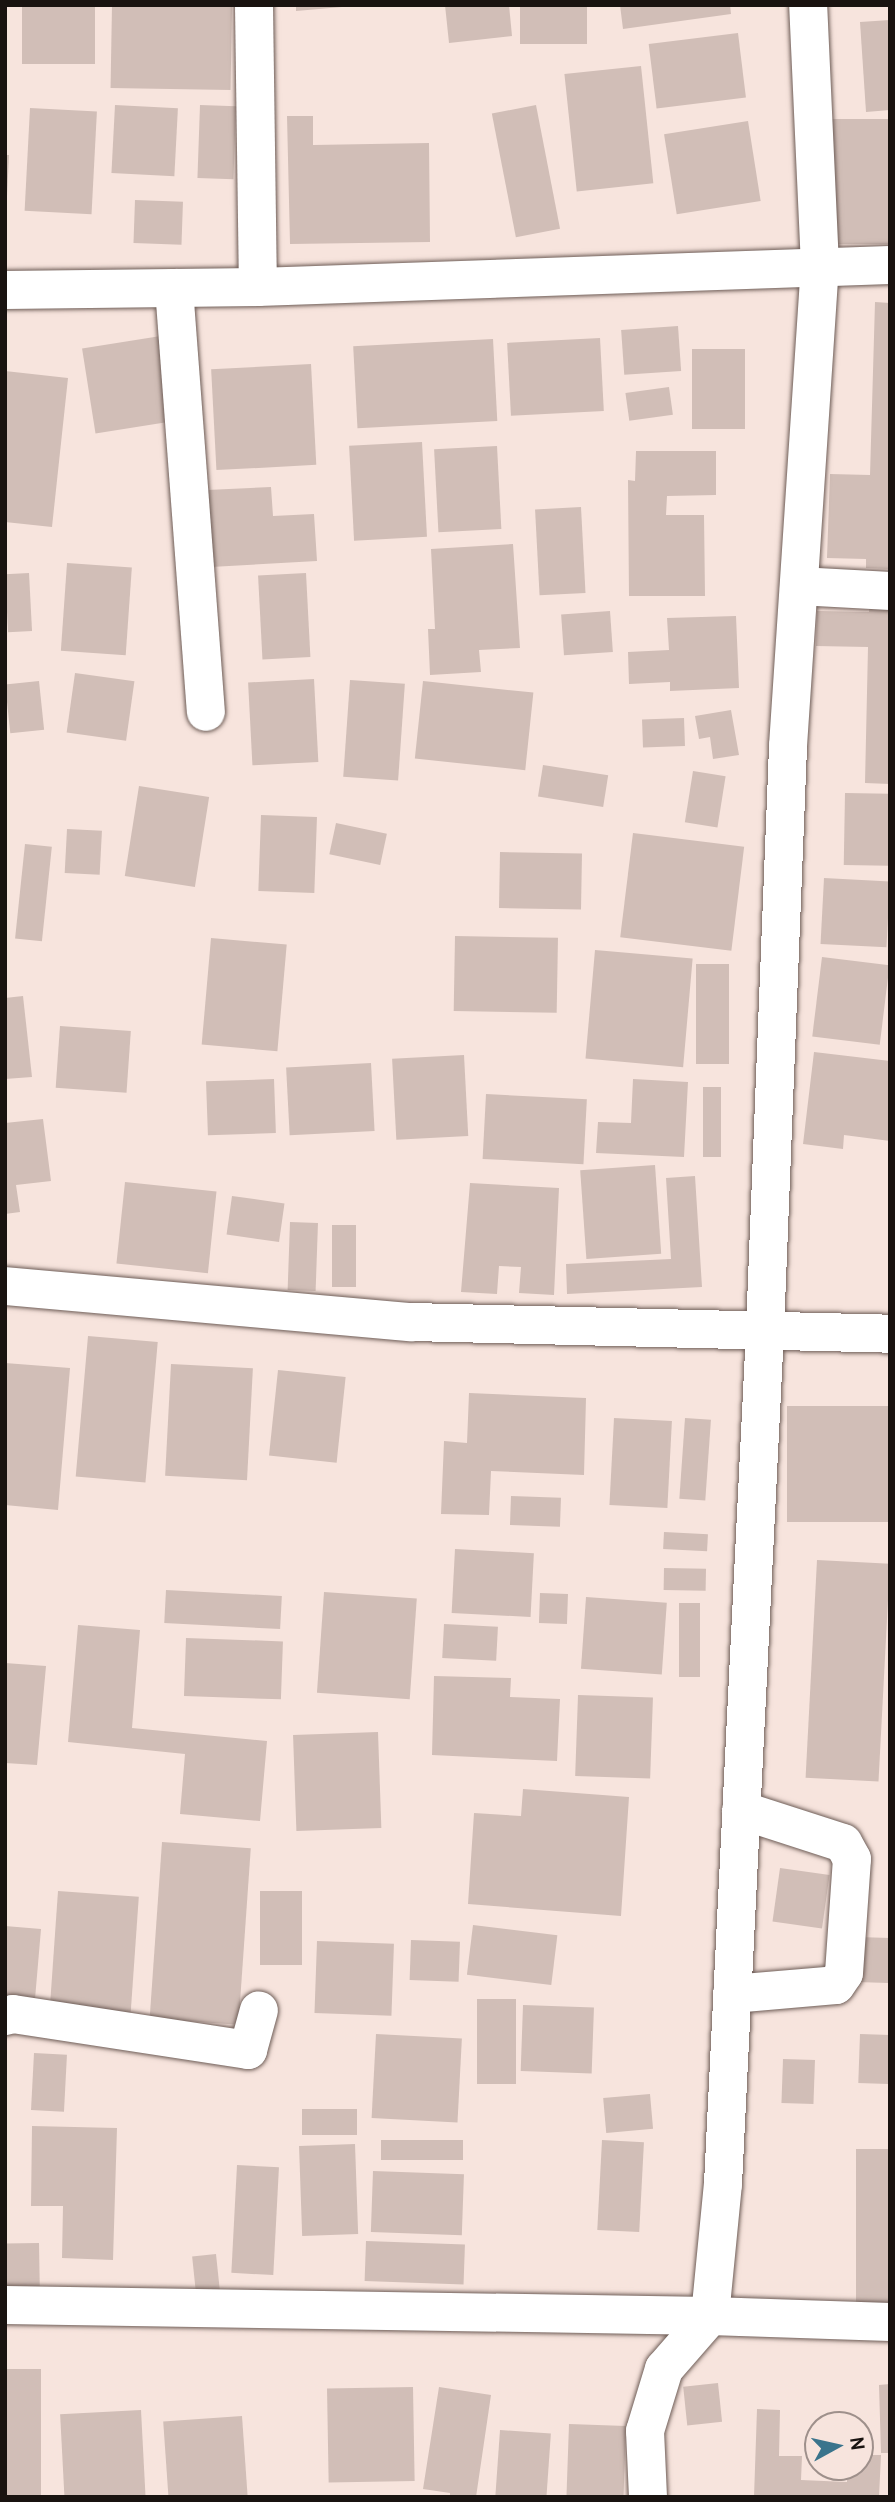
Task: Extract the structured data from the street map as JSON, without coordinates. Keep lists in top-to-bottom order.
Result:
{
  "north": "right"
}
